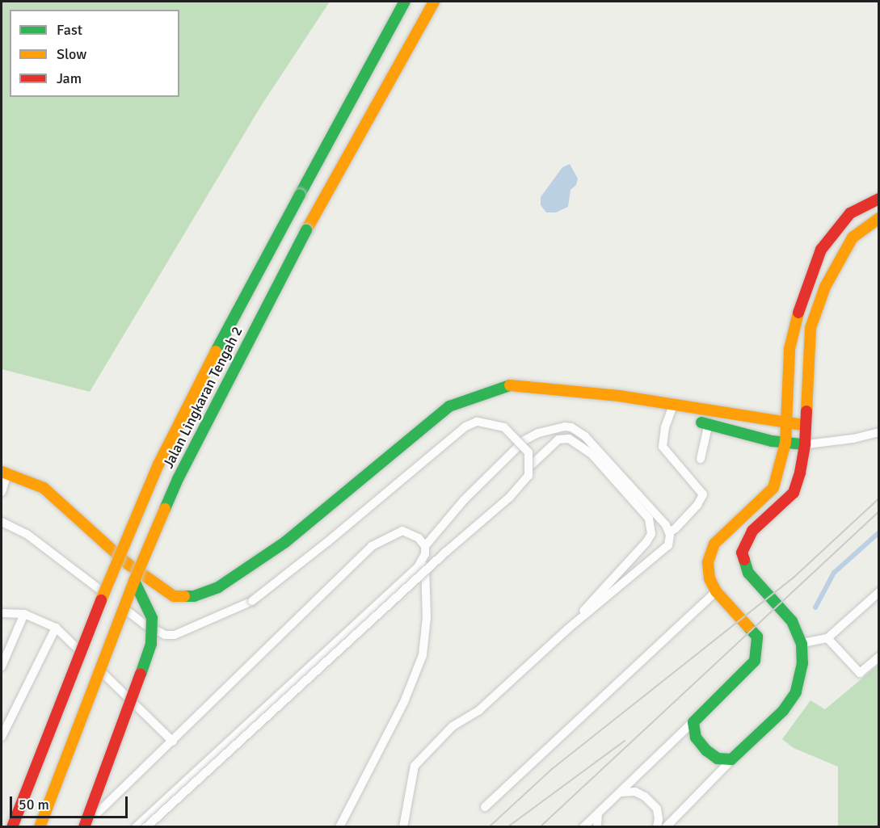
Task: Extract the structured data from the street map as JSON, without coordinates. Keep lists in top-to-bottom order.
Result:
{
  "streets": {
    "main road": ["Jalan Lingkaran Tengah 2"]
  },
  "legend": ["Fast", "Slow", "Jam"],
  "scale_bar": "50 m"
}
